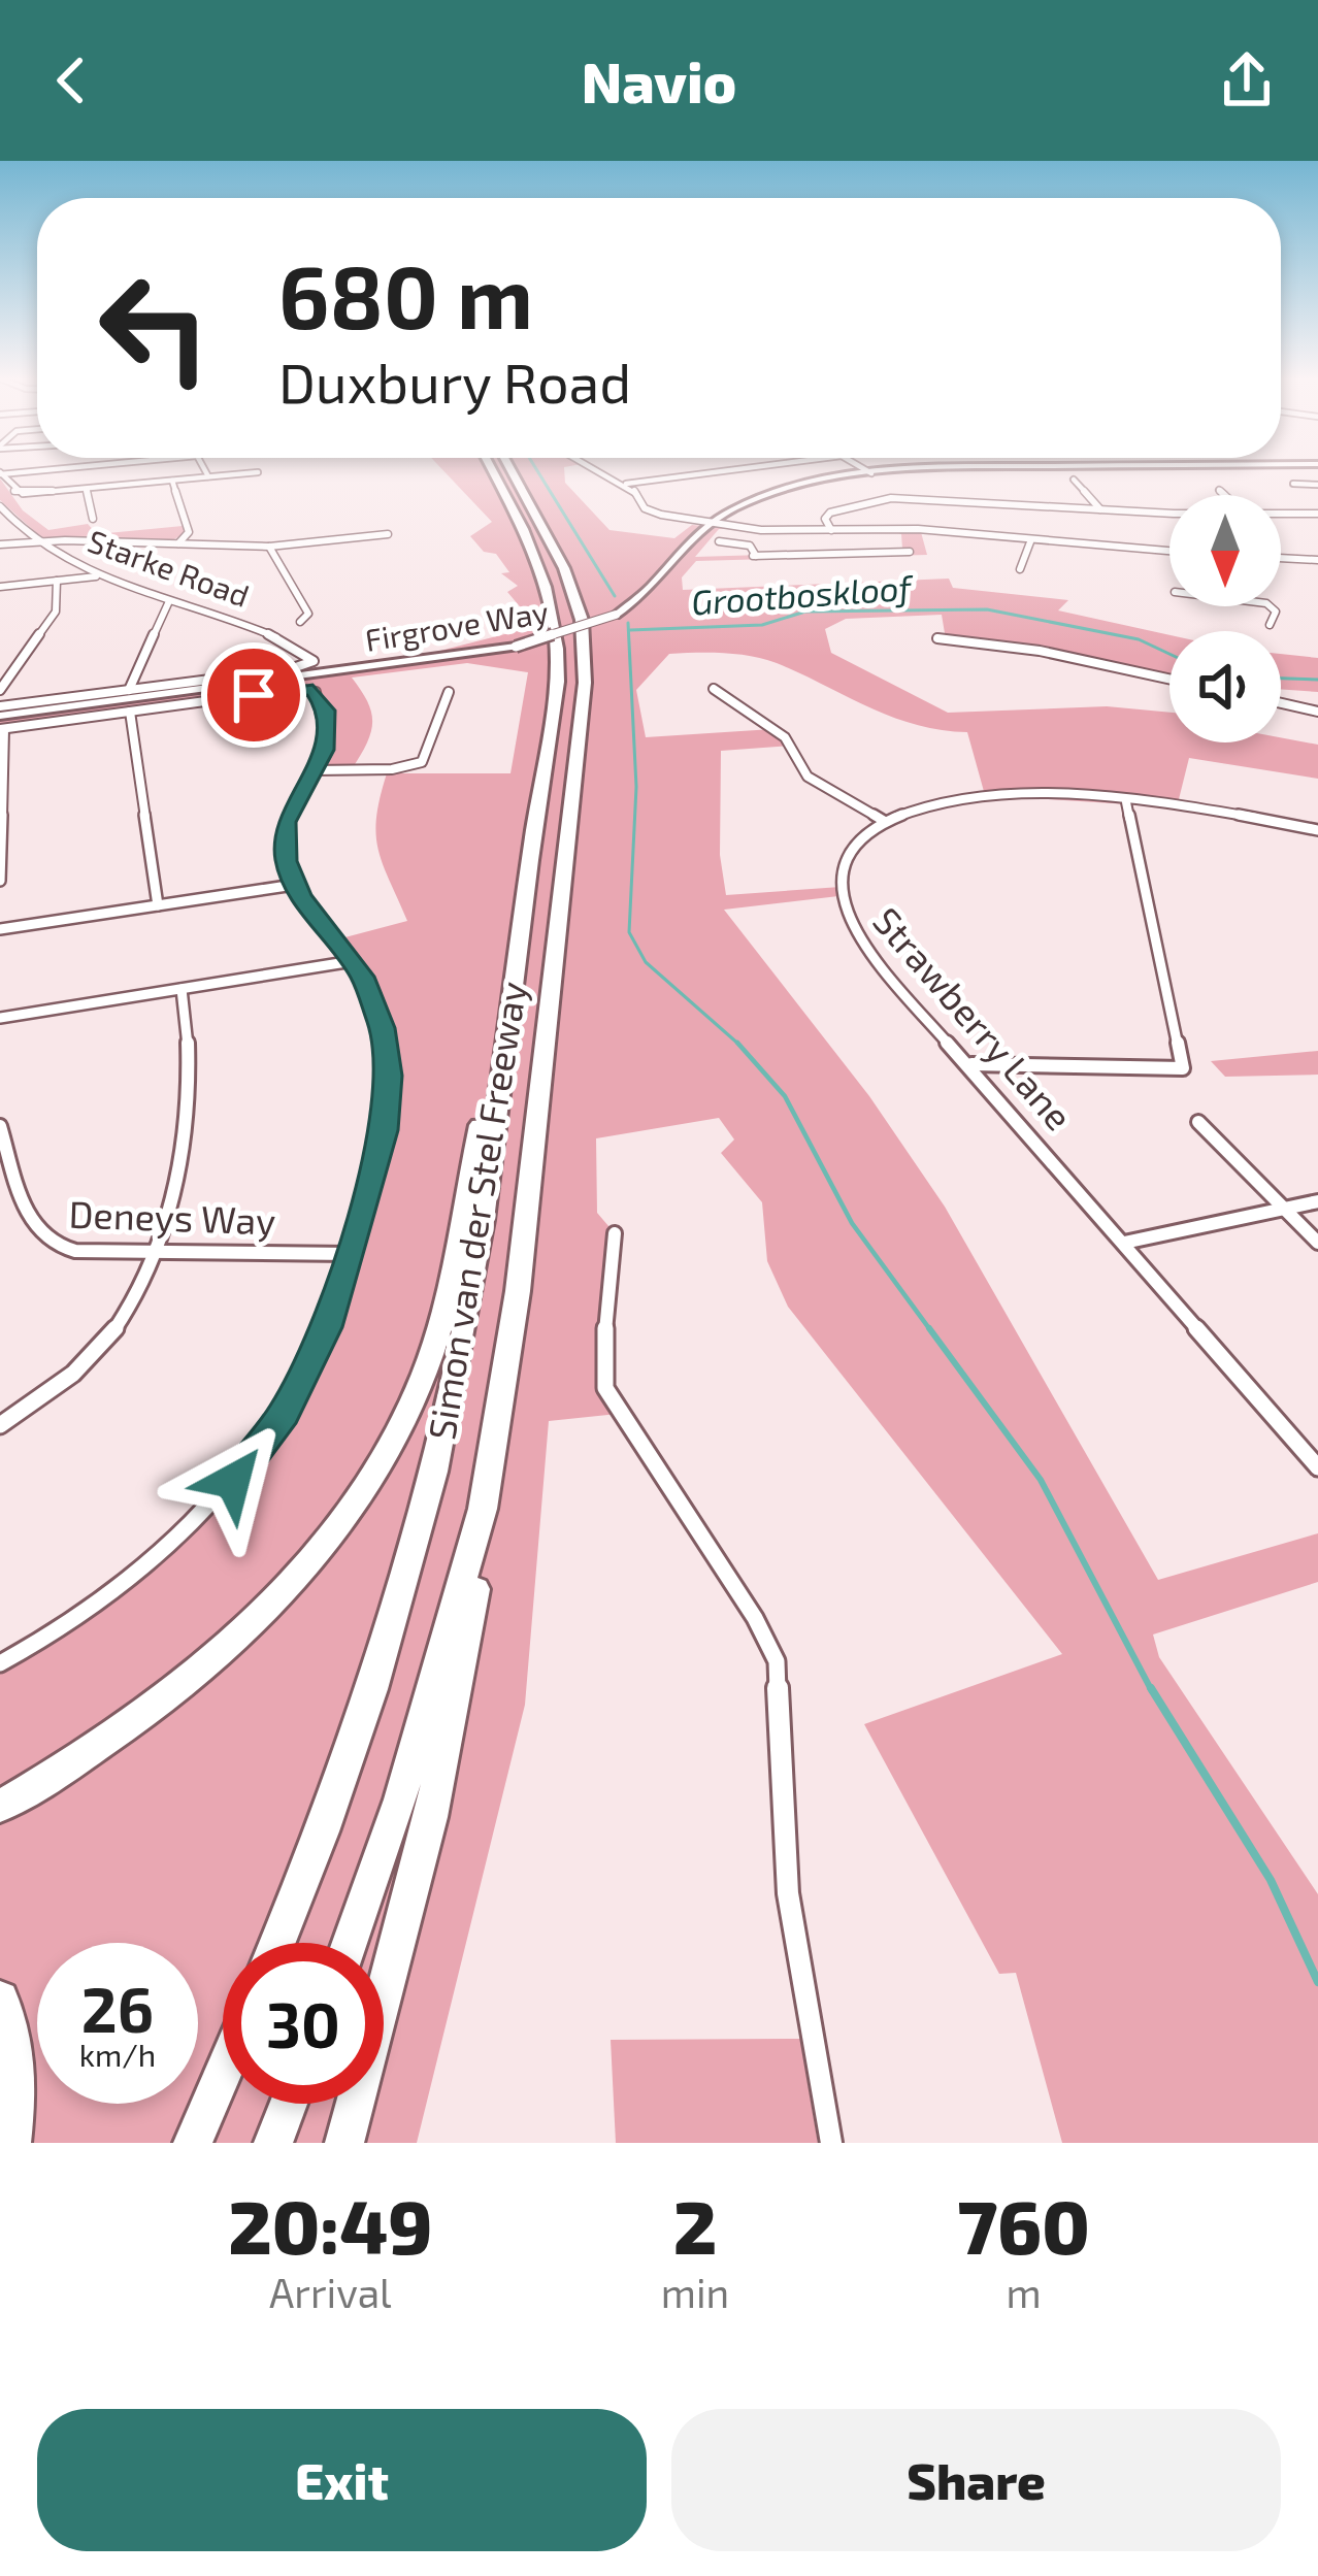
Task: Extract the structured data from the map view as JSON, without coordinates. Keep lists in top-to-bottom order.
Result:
{
  "streets": {
    "highway": ["Simon van der Stel Freeway"],
    "street": [
      "Starke Road",
      "Firgrove Way",
      "Strawberry Lane",
      "Deneys Way"
    ]
  },
  "water": ["Grootboskloof"],
  "north": "bottom",
  "page": {
    "header": "Navio",
    "turn": ["680 m", "Duxbury Road"],
    "speed": "26 km/h",
    "limit": "30",
    "eta": [
      "20:49",
      "Arrival",
      "2",
      "min",
      "760",
      "m"
    ],
    "buttons": ["Exit", "Share"]
  }
}
